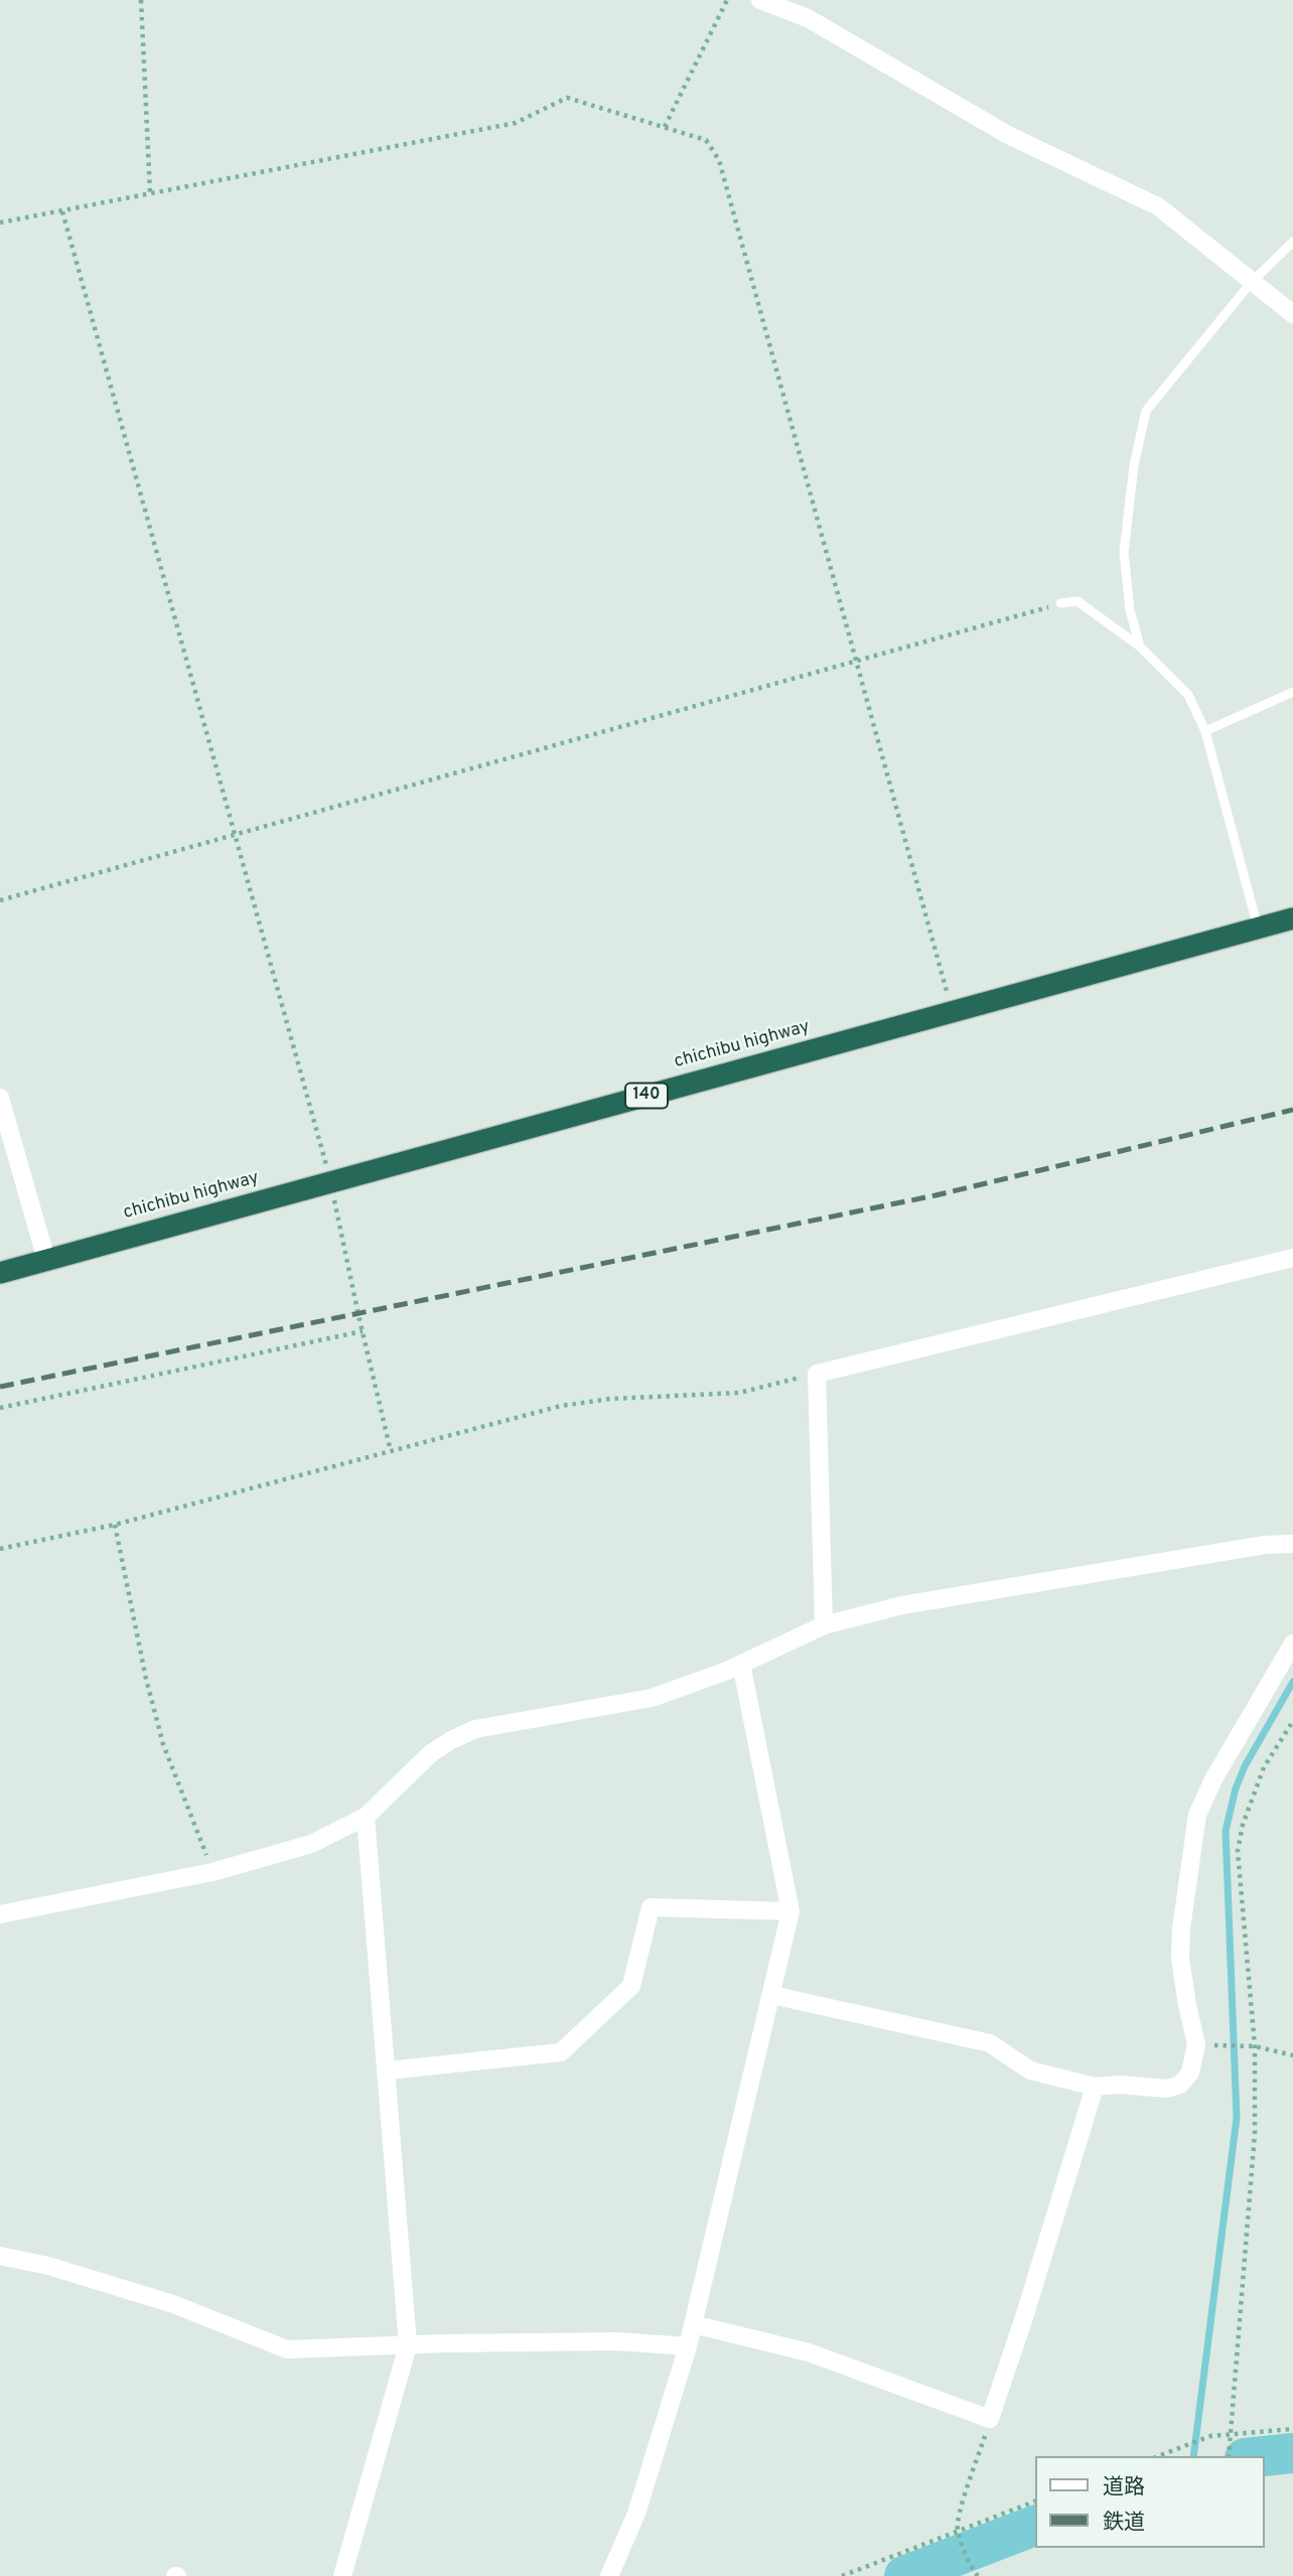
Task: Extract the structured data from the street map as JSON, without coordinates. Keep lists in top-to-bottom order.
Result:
{
  "streets": {
    "highway": ["chichibu highway", "140"]
  },
  "legend": ["道路", "鉄道"]
}
